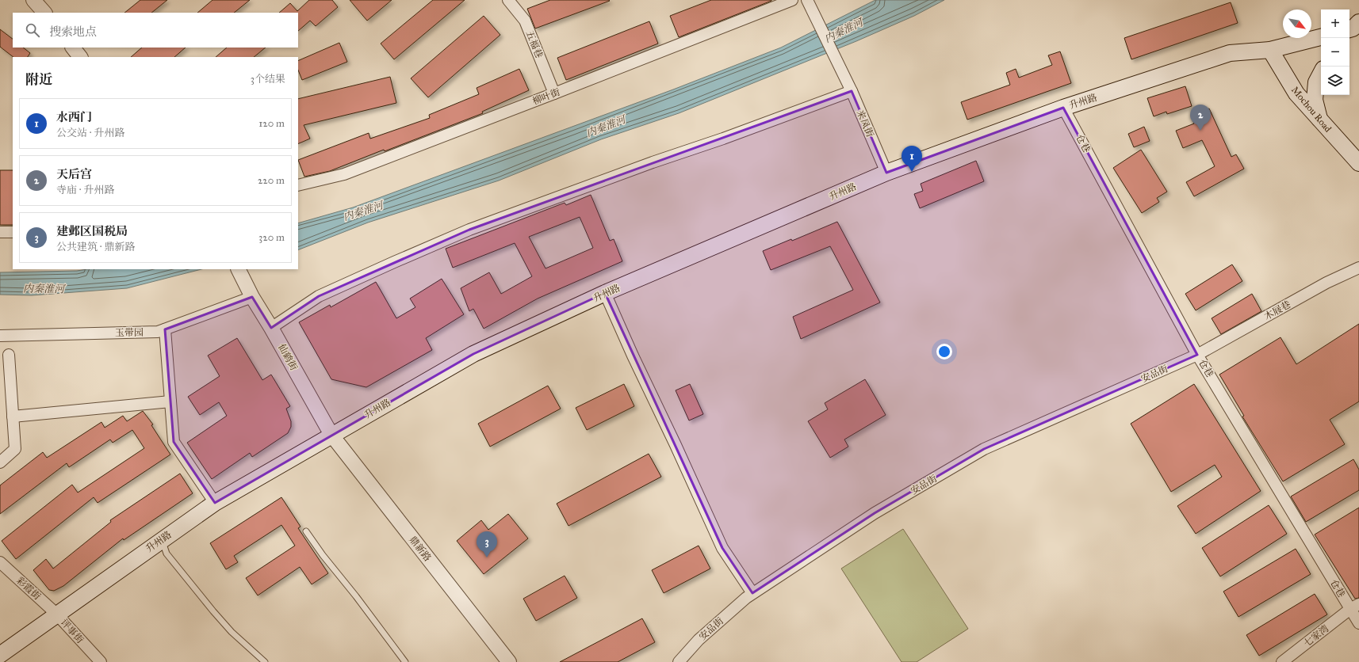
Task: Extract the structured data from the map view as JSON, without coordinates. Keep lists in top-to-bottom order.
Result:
{
  "streets": {
    "main road": ["升州路", "Mochou Road"],
    "street": [
      "五福巷",
      "柳叶街",
      "来凤街",
      "仓巷",
      "木屐巷",
      "玉带园",
      "仙鹤街",
      "安品街",
      "鼎新路",
      "彩霞街",
      "评事街",
      "七家湾"
    ]
  },
  "crossings": [
    ["五福巷", "柳叶街"],
    ["升州路", "Mochou Road"],
    ["升州路", "来凤街"],
    ["升州路", "仓巷"],
    ["升州路", "仙鹤街"],
    ["升州路", "鼎新路"],
    ["升州路", "彩霞街"],
    ["升州路", "评事街"],
    ["仓巷", "木屐巷"],
    ["仓巷", "安品街"],
    ["仓巷", "七家湾"],
    ["木屐巷", "安品街"],
    ["玉带园", "仙鹤街"],
    ["仙鹤街", "鼎新路"],
    ["彩霞街", "评事街"]
  ],
  "water": ["内秦淮河"],
  "north": "bottom right",
  "page": {
    "map_buttons": ["+", "−"],
    "search": "搜索地点",
    "heading": ["附近", "3个结果"],
    "list": [
      {
        "mark": "1",
        "name": "水西门",
        "note": "公交站 · 升州路",
        "value": "120 m"
      },
      {
        "mark": "2",
        "name": "天后宫",
        "note": "寺庙 · 升州路",
        "value": "220 m"
      },
      {
        "mark": "3",
        "name": "建邺区国税局",
        "note": "公共建筑 · 鼎新路",
        "value": "320 m"
      }
    ],
    "pins": ["2", "1", "3"]
  }
}
